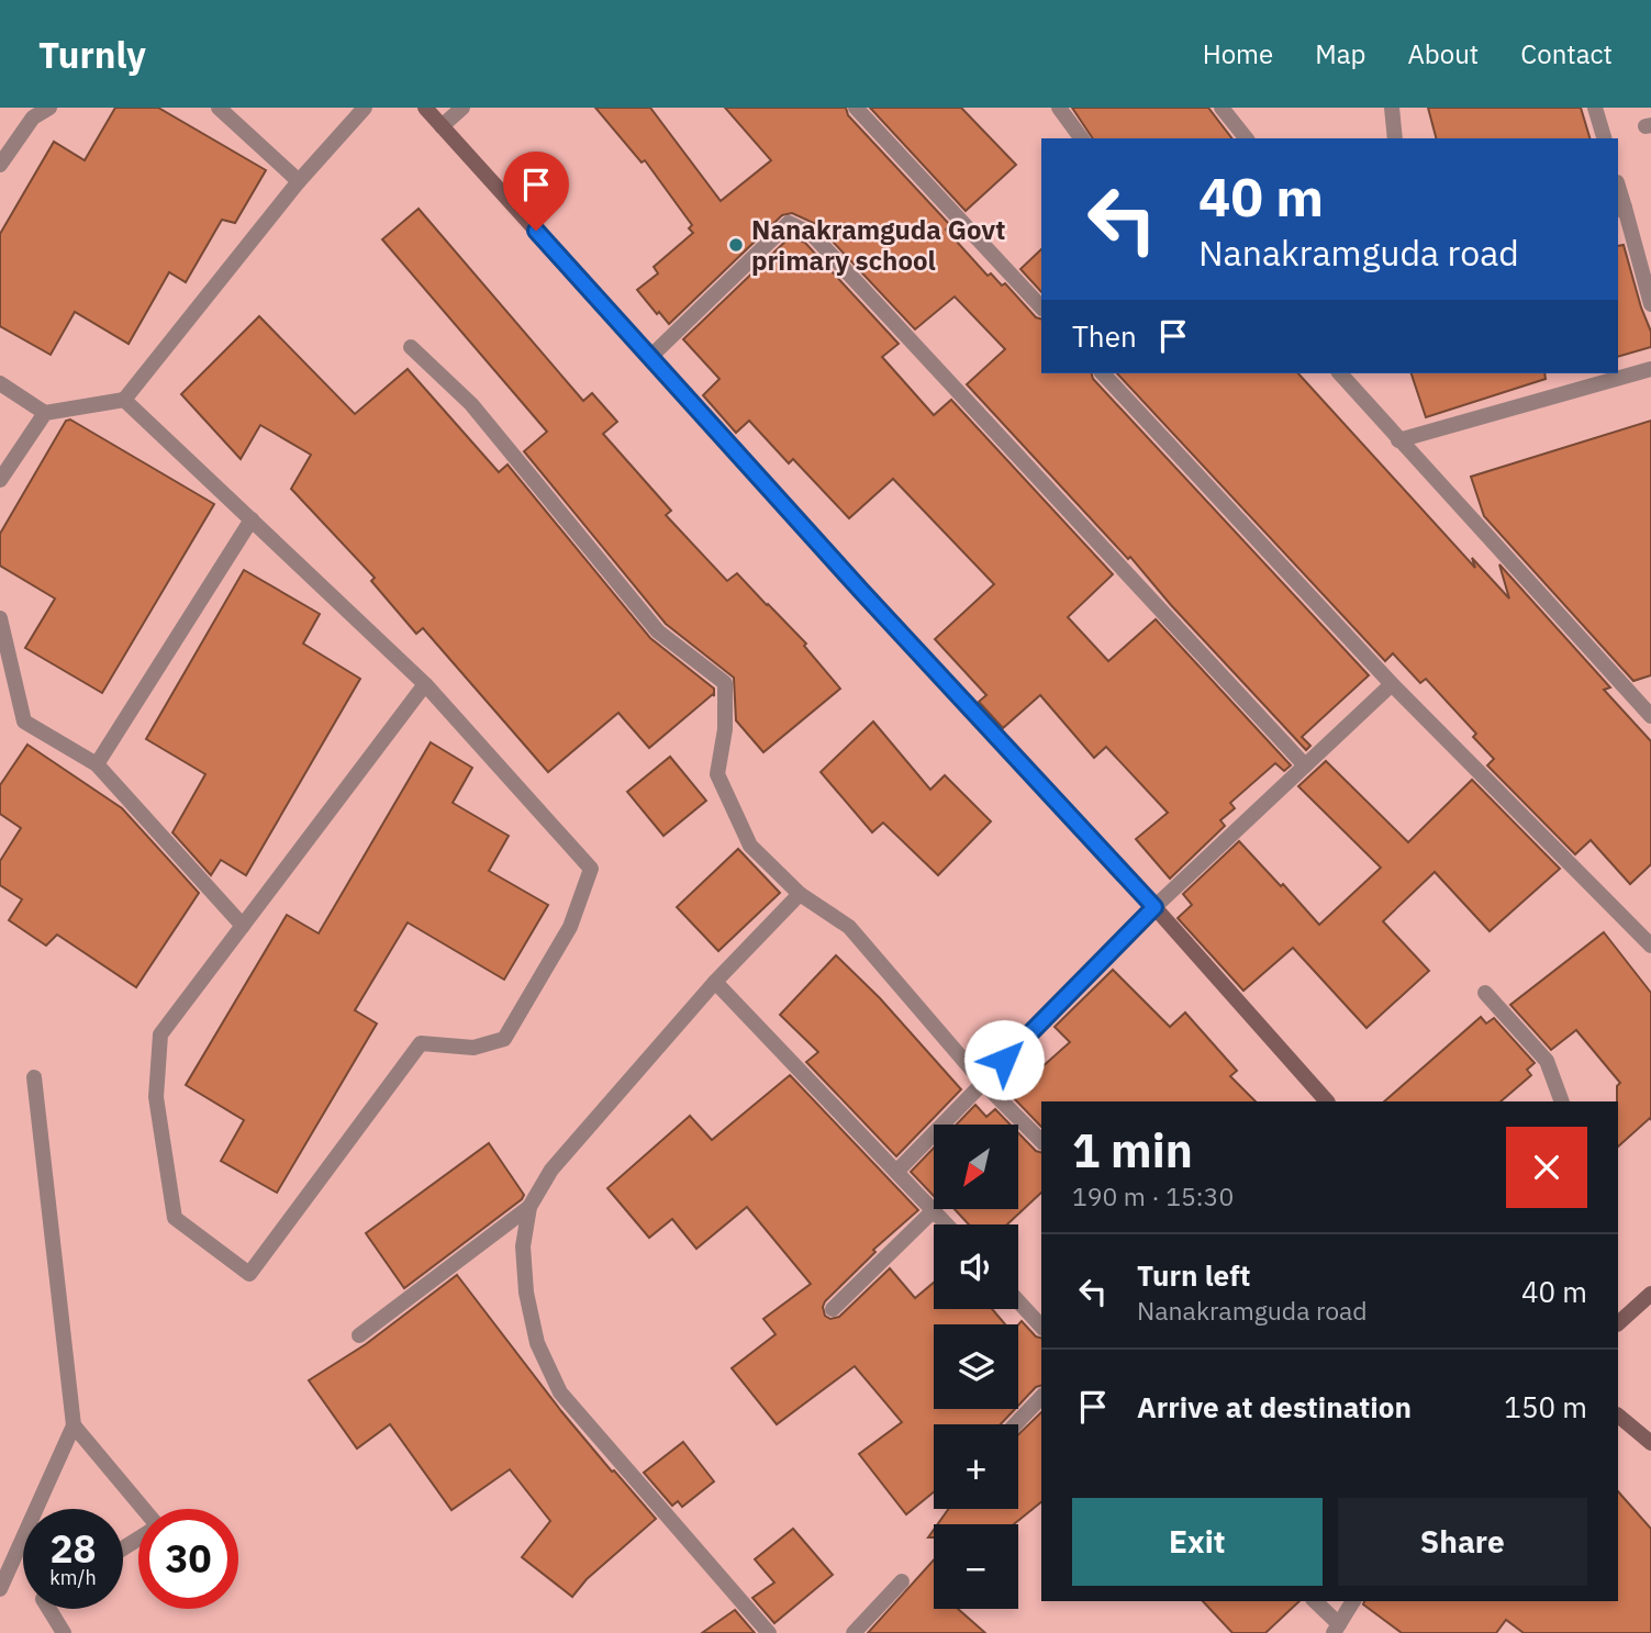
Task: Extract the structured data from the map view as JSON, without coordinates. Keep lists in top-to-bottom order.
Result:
{
  "places": ["Nanakramguda Govt primary school"],
  "north": "bottom left",
  "page": {
    "header": "Turnly",
    "nav": [
      "Home",
      "Map",
      "About",
      "Contact"
    ],
    "turn": ["40 m", "Nanakramguda road"],
    "then": "Then",
    "heading": ["1 min", "190 m · 15:30"],
    "map_buttons": ["+", "−"],
    "list": [
      {
        "name": "Turn left",
        "note": "Nanakramguda road",
        "value": "40 m"
      },
      {
        "name": "Arrive at destination",
        "value": "150 m"
      }
    ],
    "buttons": ["Exit", "Share"],
    "speed": "28 km/h",
    "limit": "30"
  }
}
